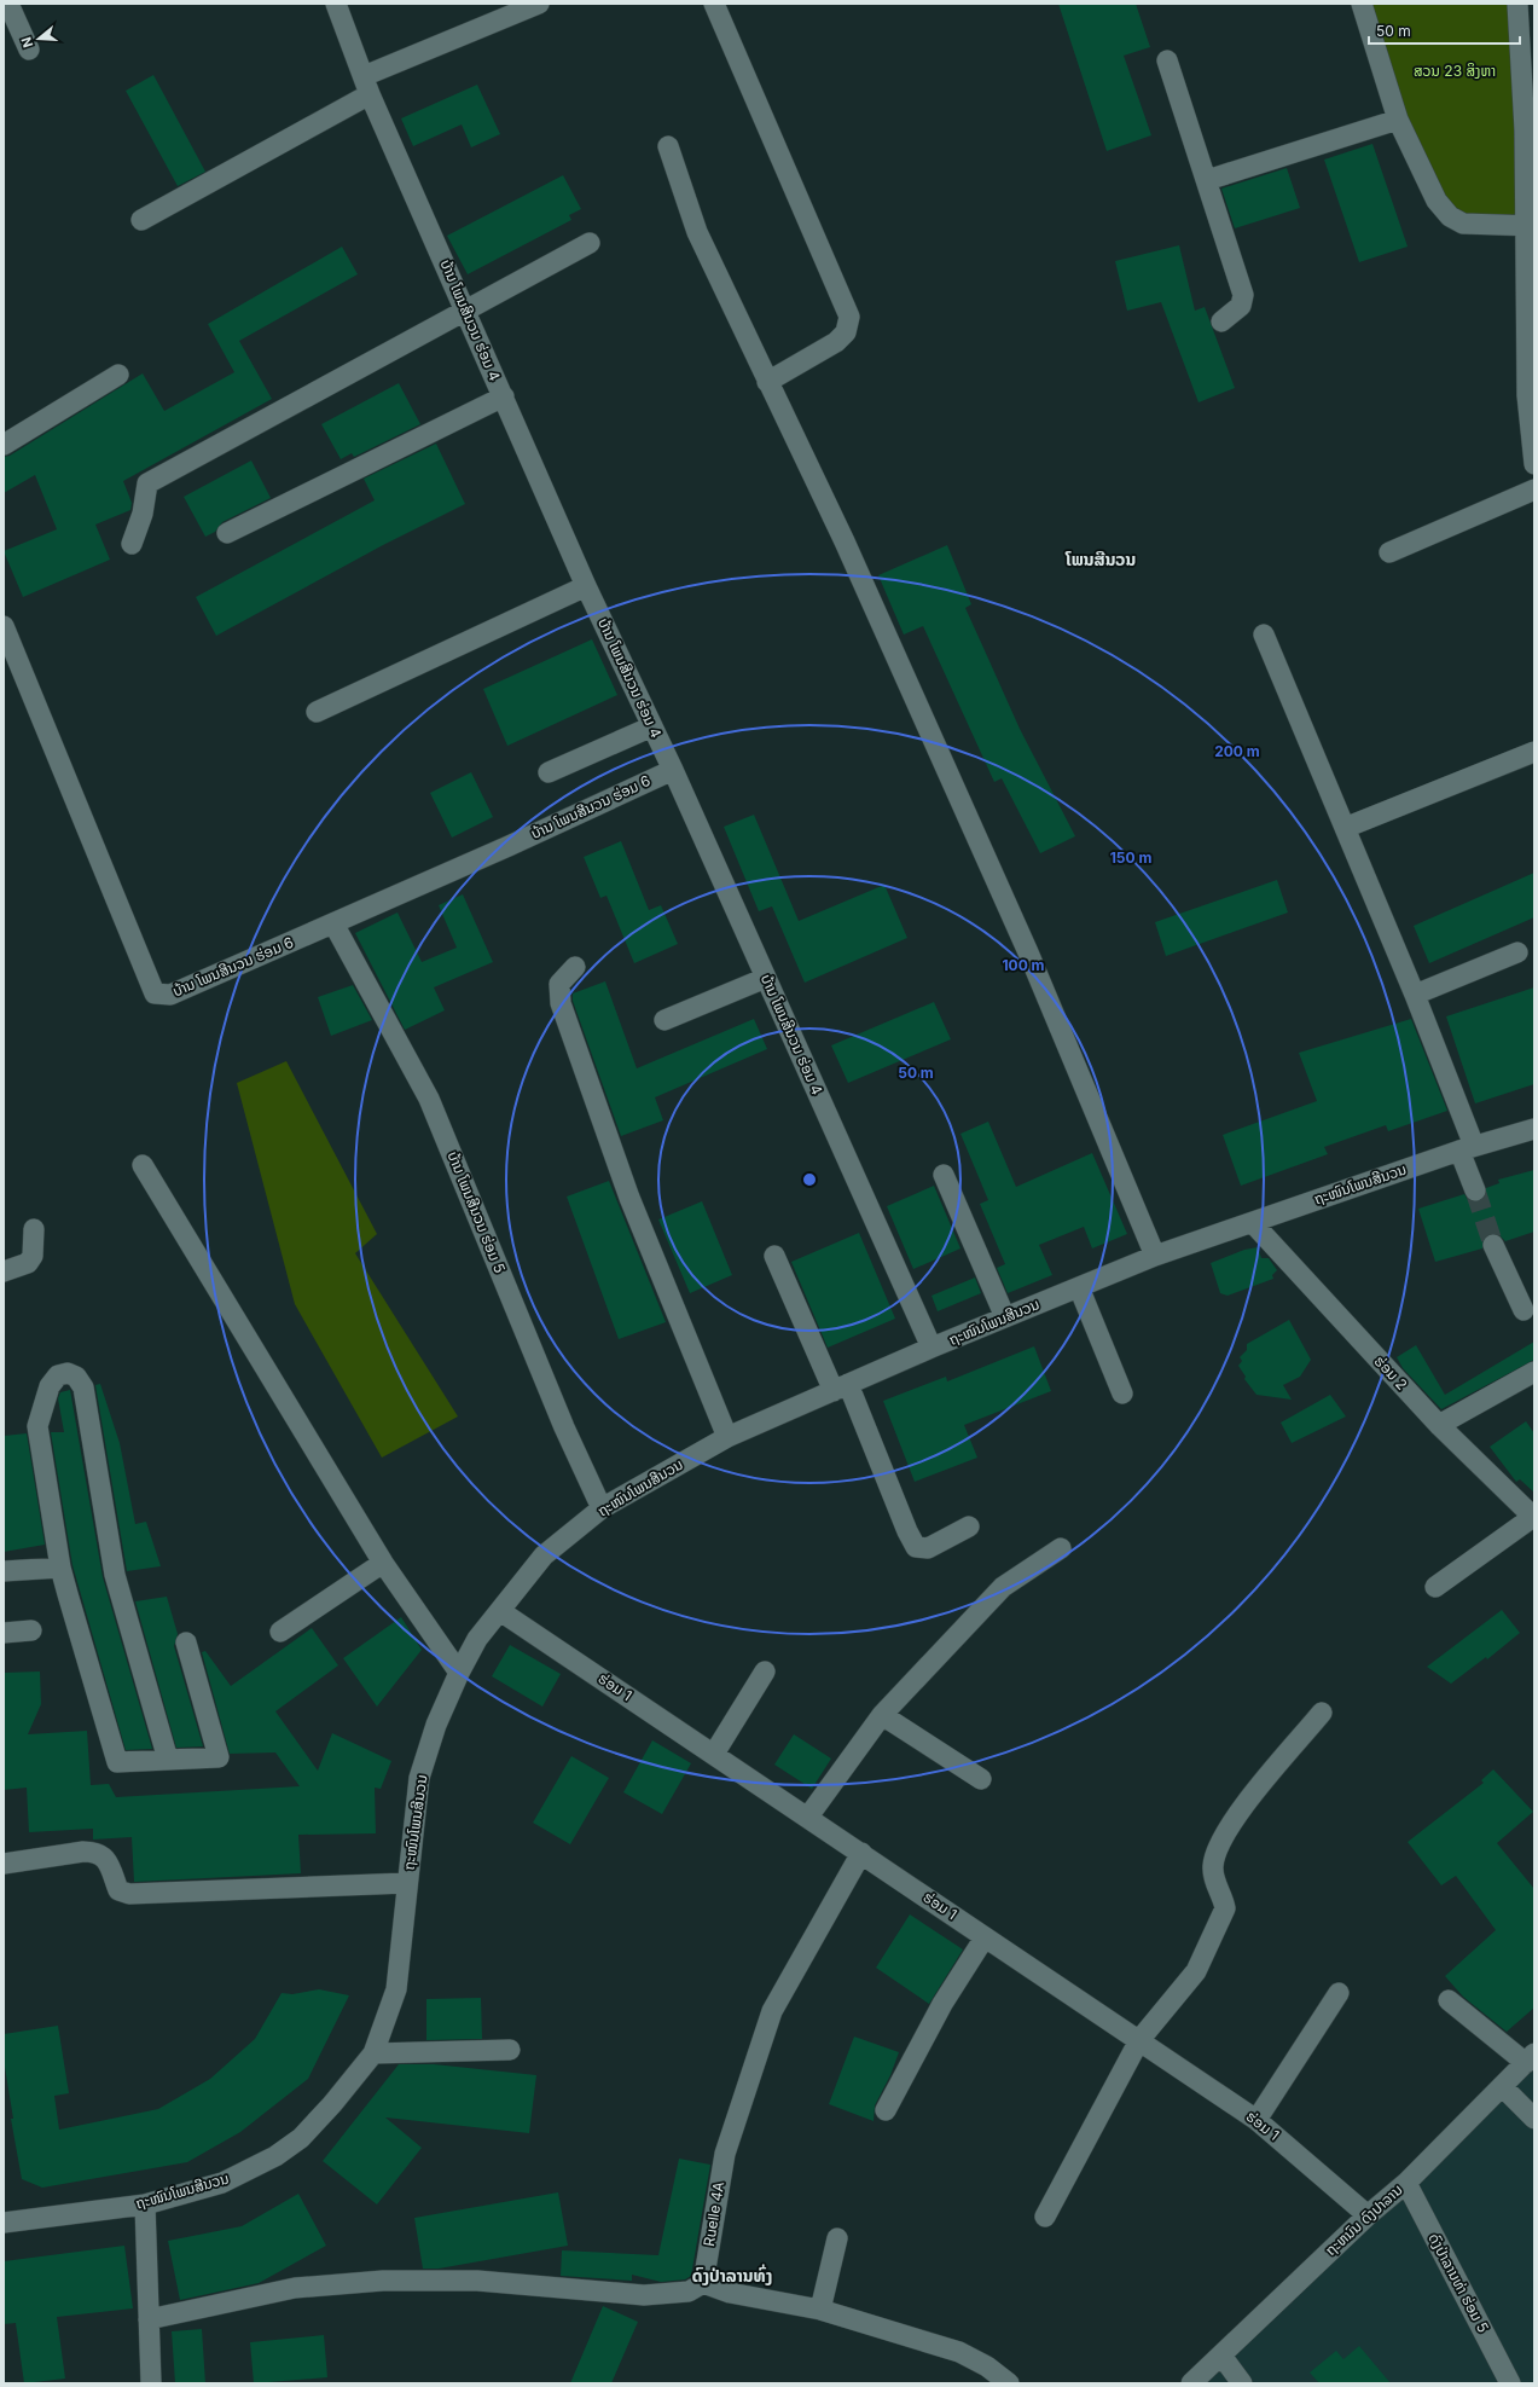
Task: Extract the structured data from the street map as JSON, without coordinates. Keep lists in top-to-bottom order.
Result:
{
  "streets": {
    "street": [
      "ບ້ານ ໂພນສີນວນ ຮ່ອມ 4",
      "ບ້ານ ໂພນສີນວນ ຮ່ອມ 6",
      "ຖະໜົນໂພນສີນວນ",
      "ບ້ານ ໂພນສີນວນ ຮ່ອມ 5",
      "ຮ່ອມ 2",
      "ຮ່ອມ 1",
      "Ruelle 4A",
      "ຖະຫນົນ ດົງປາລານ",
      "ດົງປ່າລານທ່າ ຮ່ອມ 5"
    ]
  },
  "crossings": [
    ["ບ້ານ ໂພນສີນວນ ຮ່ອມ 4", "ບ້ານ ໂພນສີນວນ ຮ່ອມ 6"],
    ["ບ້ານ ໂພນສີນວນ ຮ່ອມ 4", "ຖະໜົນໂພນສີນວນ"],
    ["ບ້ານ ໂພນສີນວນ ຮ່ອມ 6", "ບ້ານ ໂພນສີນວນ ຮ່ອມ 5"],
    ["ຖະໜົນໂພນສີນວນ", "ບ້ານ ໂພນສີນວນ ຮ່ອມ 5"],
    ["ຖະໜົນໂພນສີນວນ", "ຮ່ອມ 2"],
    ["ຖະໜົນໂພນສີນວນ", "ຮ່ອມ 1"],
    ["ຮ່ອມ 1", "Ruelle 4A"],
    ["ຮ່ອມ 1", "ຖະຫນົນ ດົງປາລານ"],
    ["ຖະຫນົນ ດົງປາລານ", "ດົງປ່າລານທ່າ ຮ່ອມ 5"]
  ],
  "districts": ["ໂພນສີນວນ", "ດົງປ່າລານທົ່ງ"],
  "parks": ["ສວນ 23 ສິງຫາ"],
  "scale_bar": "50 m",
  "north": "left",
  "rings": [
    "200 m",
    "150 m",
    "100 m",
    "50 m"
  ]
}
